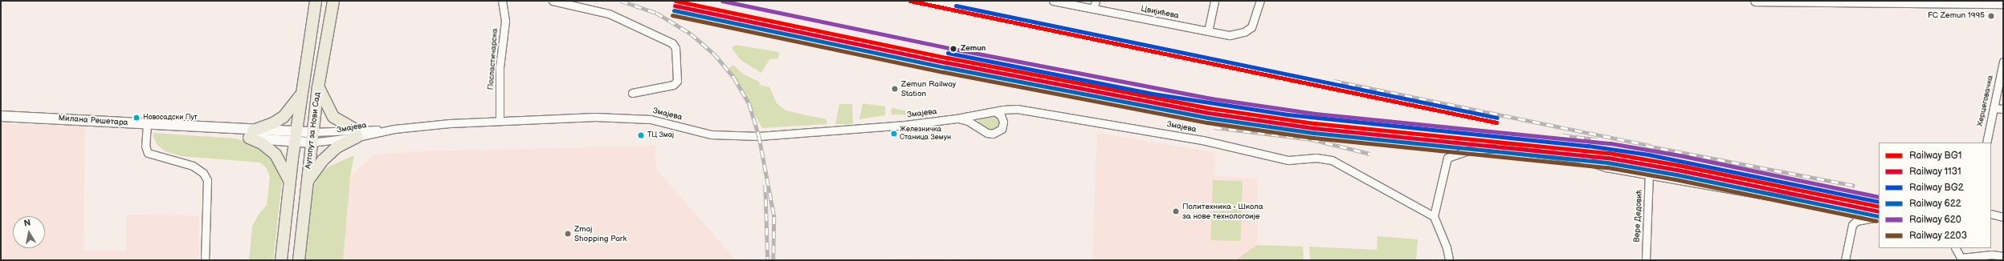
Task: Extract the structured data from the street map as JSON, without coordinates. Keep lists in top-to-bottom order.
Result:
{
  "streets": {
    "main road": ["Аутопут за Нови Сад"],
    "street": [
      "Цвијићева",
      "Посластичарска",
      "Херцеговачка",
      "Змајева",
      "Милана Решетара",
      "Вере Дедовић"
    ]
  },
  "crossings": [
    ["Посластичарска", "Змајева"],
    ["Змајева", "Милана Решетара"],
    ["Змајева", "Аутопут за Нови Сад"],
    ["Милана Решетара", "Аутопут за Нови Сад"]
  ],
  "places": [
    "FC Zemun 1995",
    "Zemun",
    "Zemun Railway Station",
    "Новосадски Пут",
    "Железничка Станица Земун",
    "ТЦ Змај",
    "Политехника - Школа за нове технологоије",
    "Zmaj Shopping Park"
  ],
  "lines": [
    "rail line BG1",
    "rail line 620",
    "rail line 1131",
    "rail line BG2",
    "rail line 622",
    "rail line 2203"
  ],
  "legend": [
    "Railway BG1",
    "Railway 1131",
    "Railway BG2",
    "Railway 622",
    "Railway 620",
    "Railway 2203"
  ],
  "north": "top"
}
